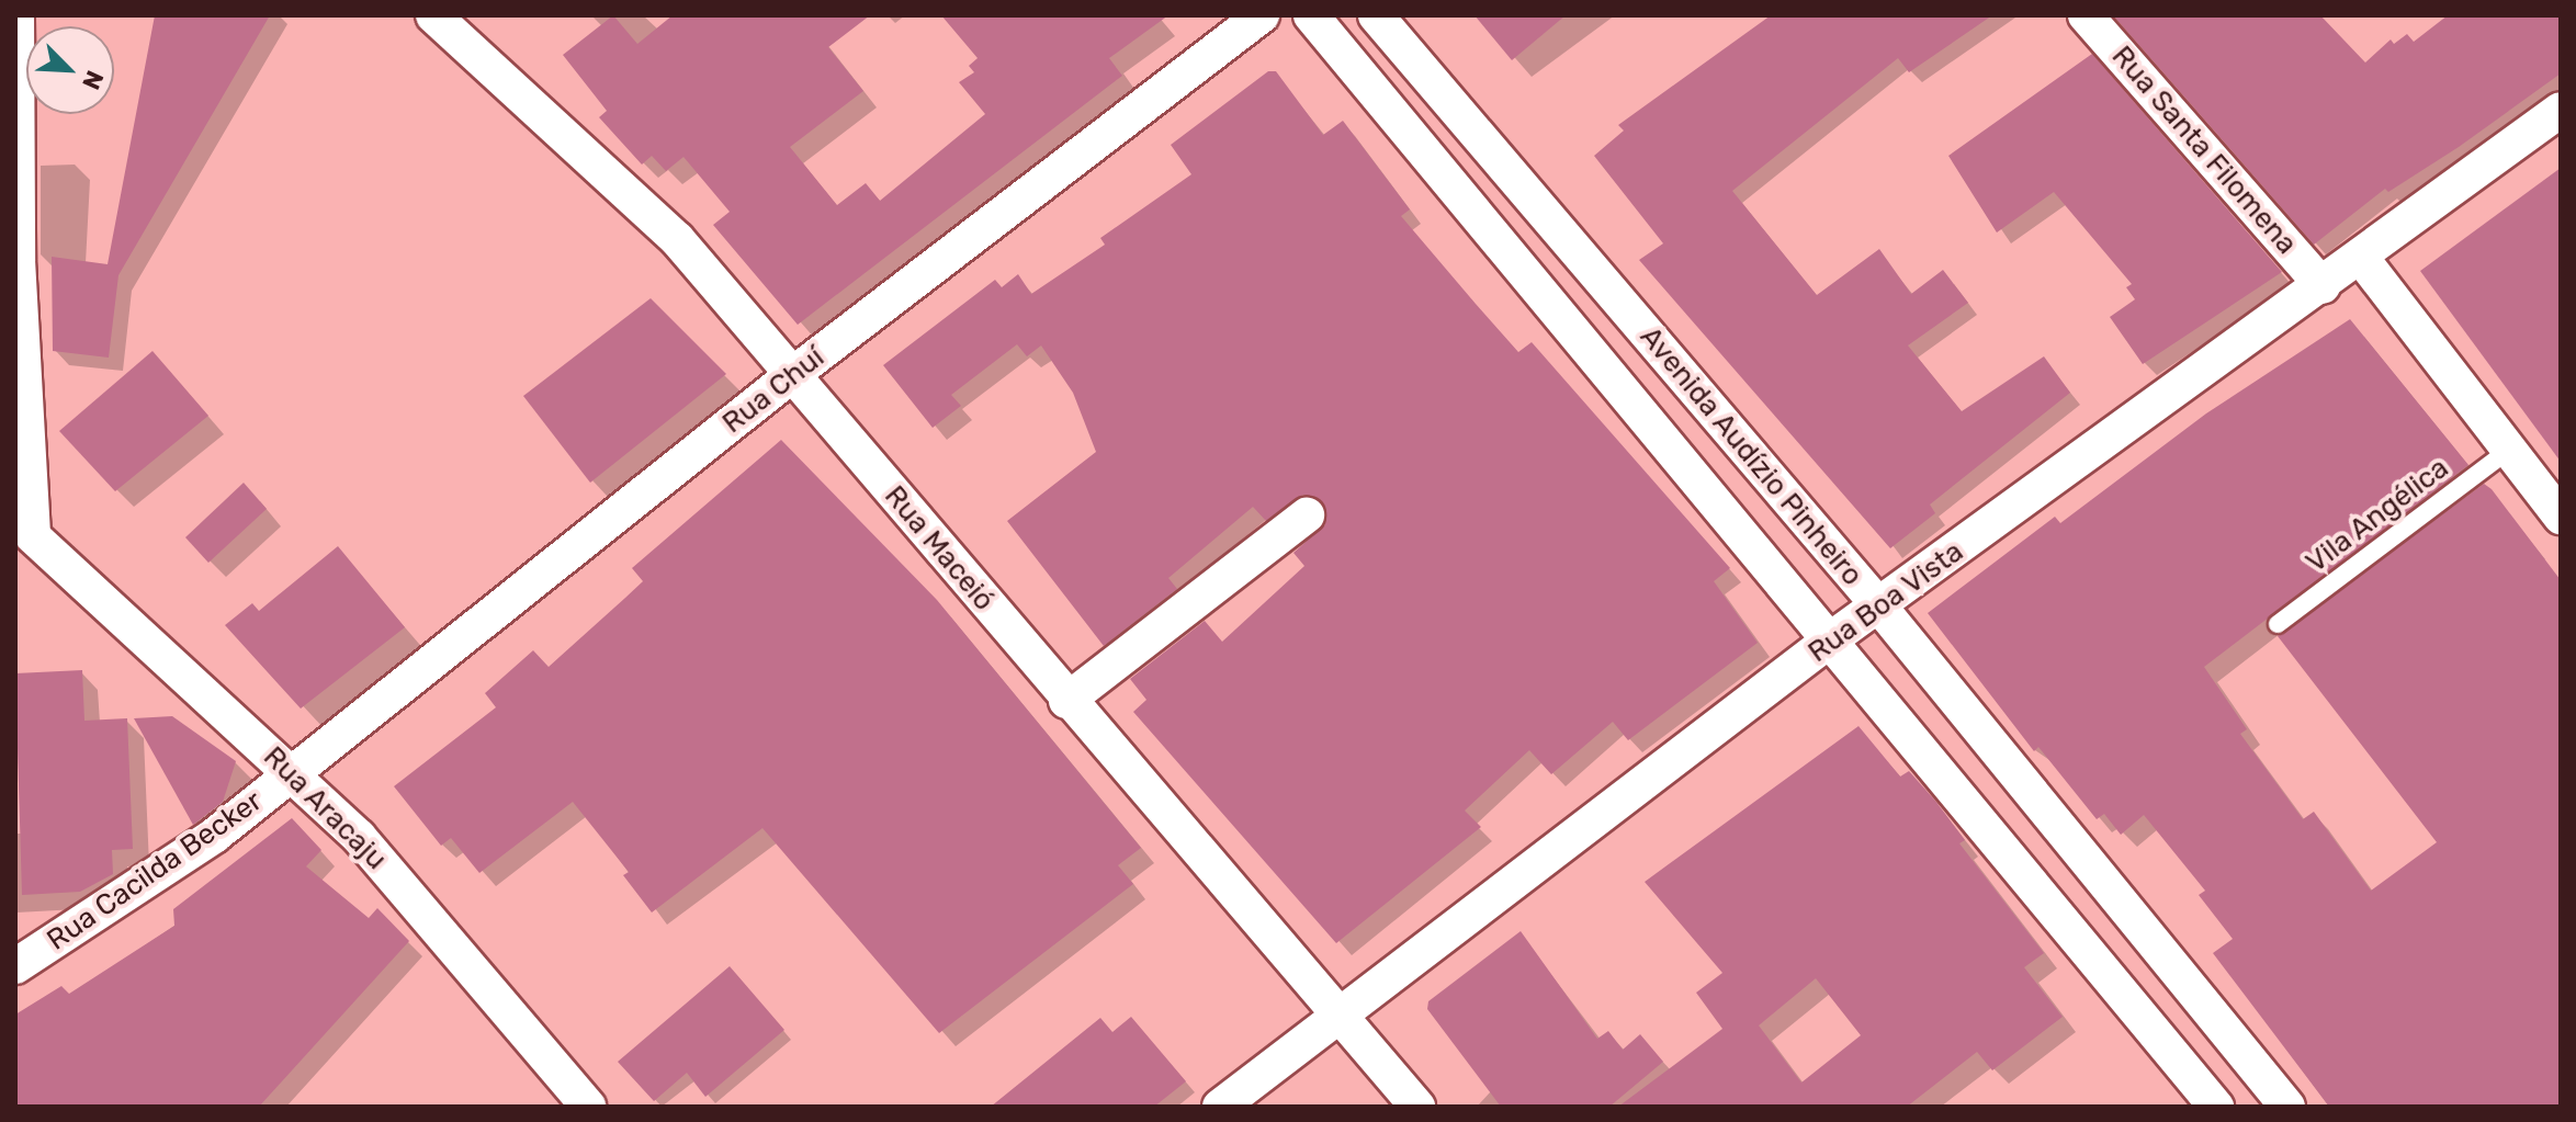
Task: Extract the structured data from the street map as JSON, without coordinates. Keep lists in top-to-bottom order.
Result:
{
  "streets": {
    "street": [
      "Rua Santa Filomena",
      "Rua Chuí",
      "Avenida Audízio Pinheiro",
      "Rua Maceió",
      "Rua Boa Vista",
      "Rua Aracaju",
      "Rua Cacilda Becker"
    ],
    "lane": ["Vila Angélica"]
  },
  "crossings": [
    ["Rua Santa Filomena", "Rua Boa Vista"],
    ["Rua Chuí", "Rua Maceió"],
    ["Rua Chuí", "Rua Aracaju"],
    ["Rua Chuí", "Rua Cacilda Becker"],
    ["Avenida Audízio Pinheiro", "Rua Boa Vista"],
    ["Rua Maceió", "Rua Boa Vista"],
    ["Rua Aracaju", "Rua Cacilda Becker"]
  ],
  "north": "bottom right"
}
